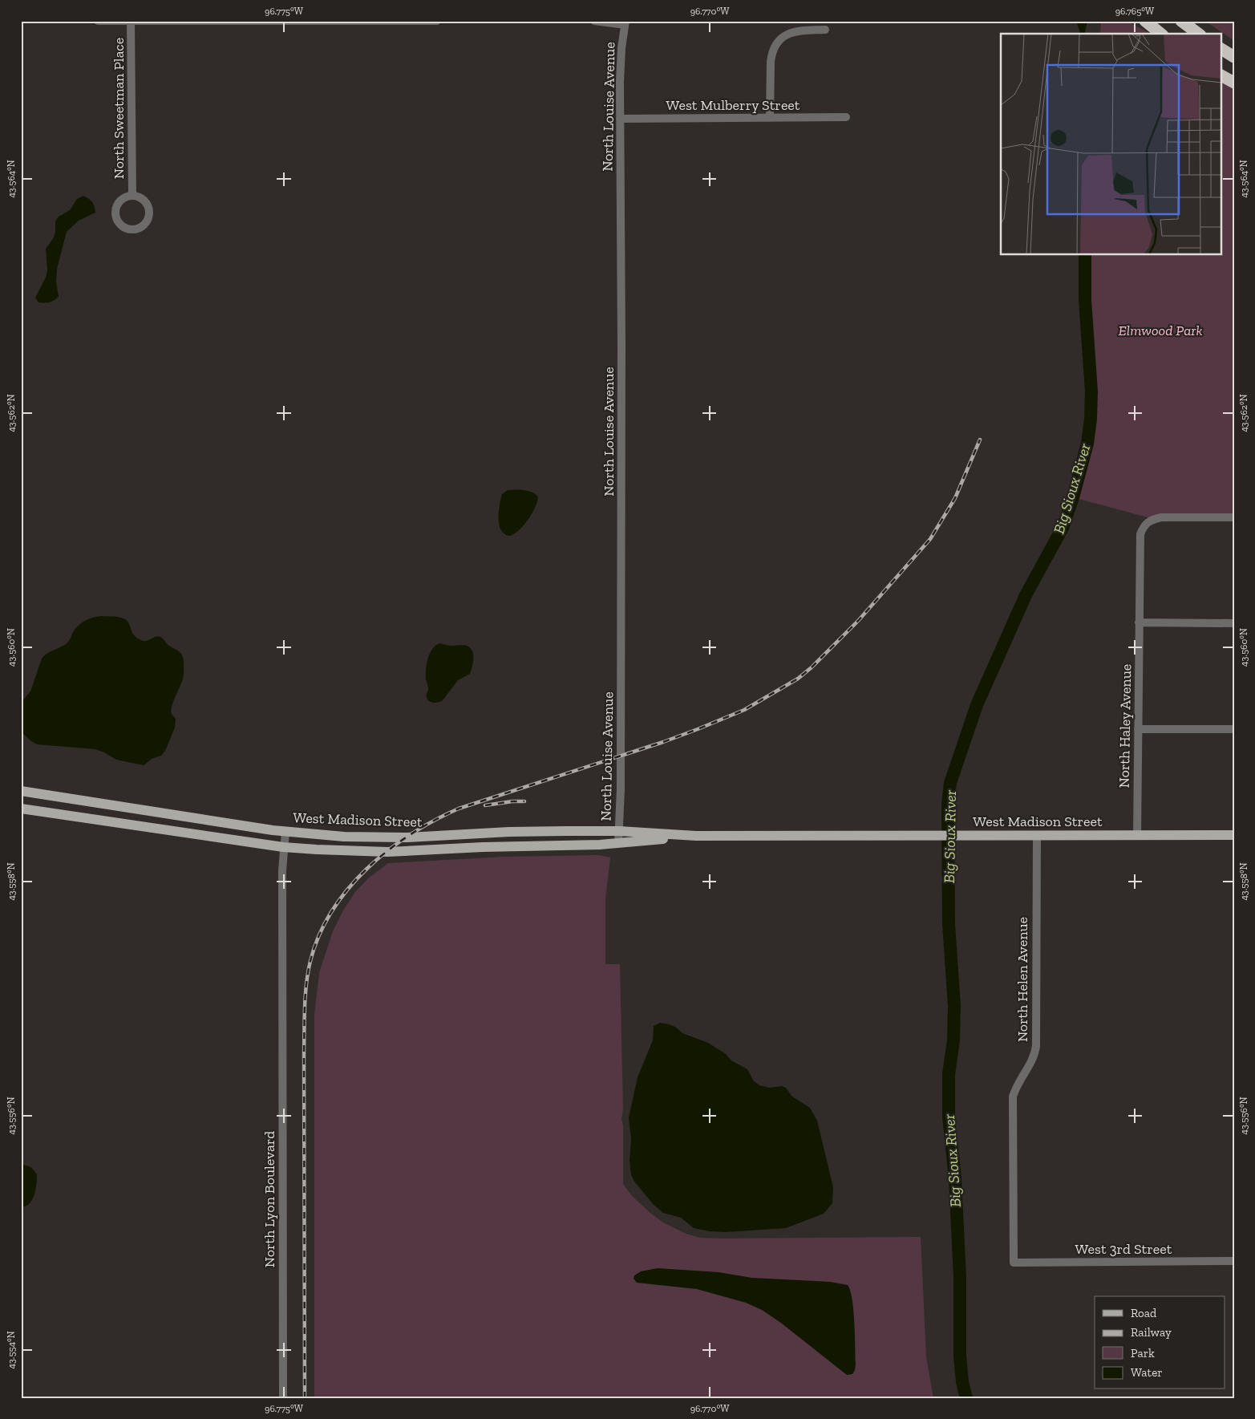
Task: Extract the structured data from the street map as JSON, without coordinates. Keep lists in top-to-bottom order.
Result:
{
  "streets": {
    "main road": ["West Madison Street"],
    "street": [
      "West Mulberry Street",
      "North Louise Avenue",
      "North Sweetman Place",
      "North Haley Avenue",
      "North Helen Avenue",
      "North Lyon Boulevard",
      "West 3rd Street"
    ]
  },
  "crossings": [
    ["West Mulberry Street", "North Louise Avenue"],
    ["North Louise Avenue", "West Madison Street"],
    ["North Haley Avenue", "West Madison Street"],
    ["West Madison Street", "North Helen Avenue"],
    ["West Madison Street", "North Lyon Boulevard"],
    ["North Helen Avenue", "West 3rd Street"]
  ],
  "water": ["Big Sioux River"],
  "parks": ["Elmwood Park"],
  "legend": [
    "Road",
    "Railway",
    "Park",
    "Water"
  ],
  "coordinates": [
    "96.775°W",
    "96.770°W",
    "96.765°W",
    "43.564°N",
    "43.562°N",
    "43.560°N",
    "43.558°N",
    "43.556°N",
    "43.554°N"
  ]
}
